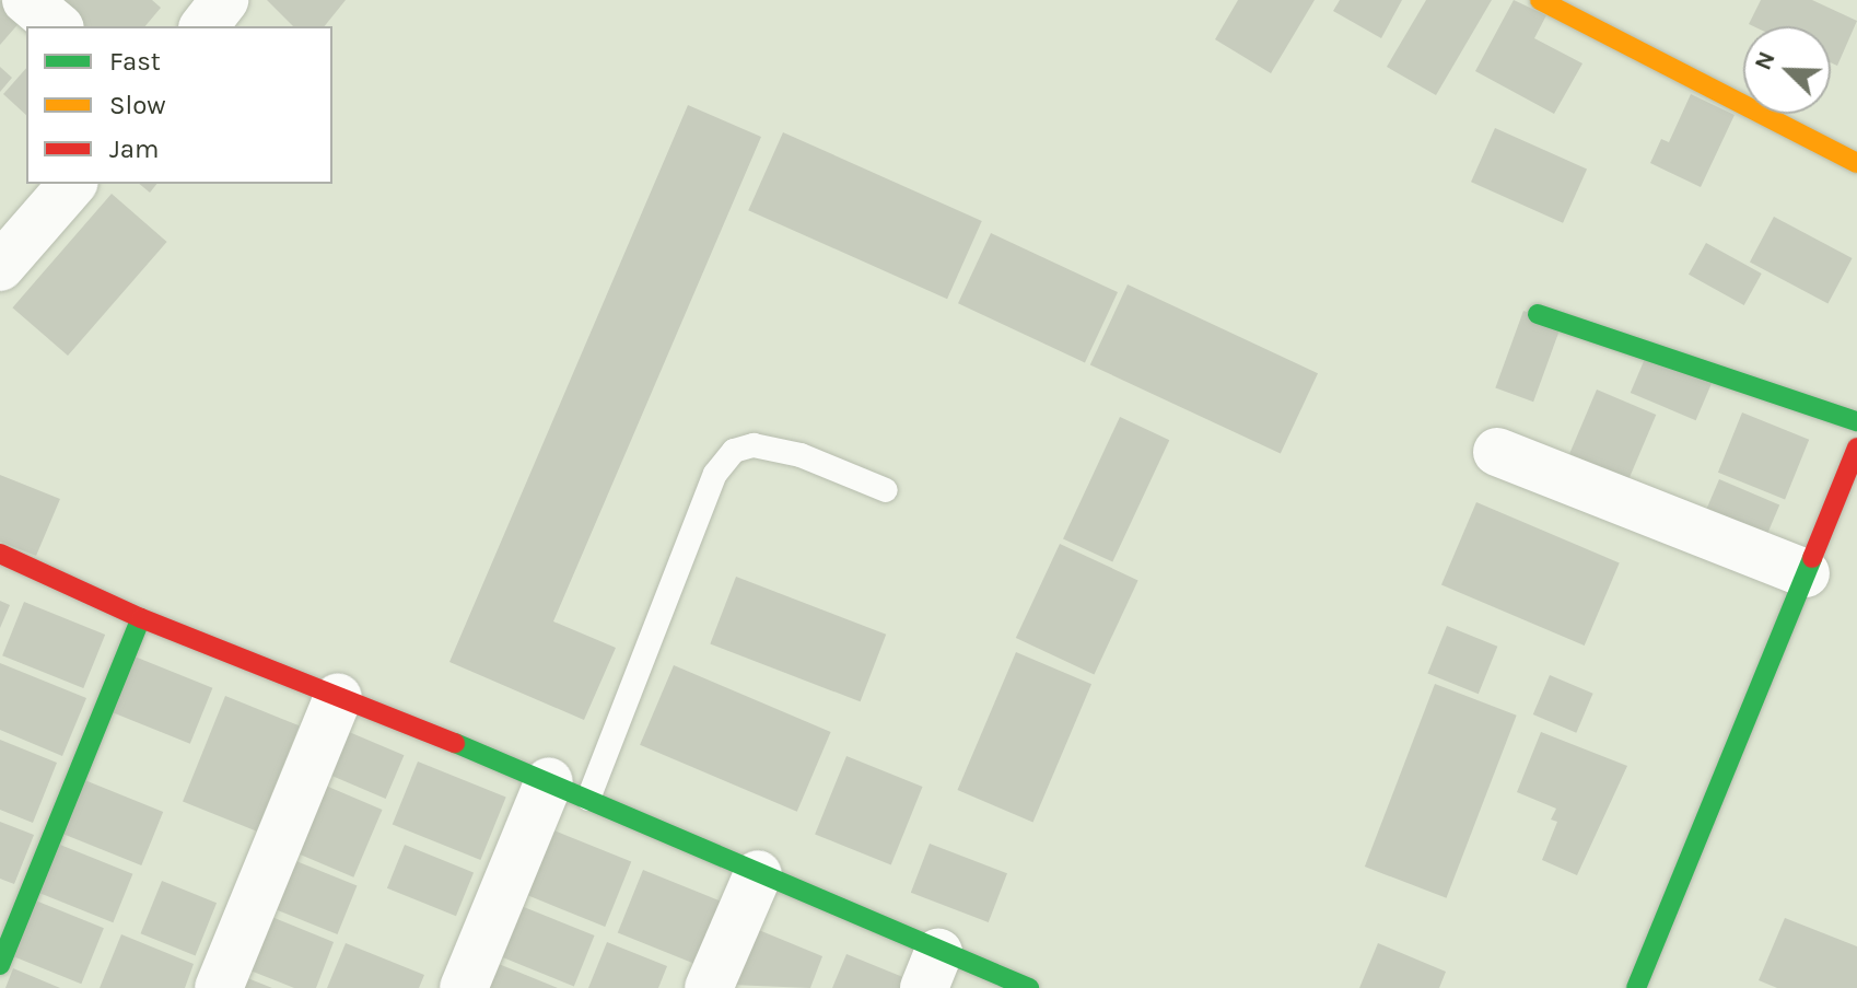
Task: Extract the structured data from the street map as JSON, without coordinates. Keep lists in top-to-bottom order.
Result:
{
  "legend": ["Fast", "Slow", "Jam"],
  "north": "top left"
}
